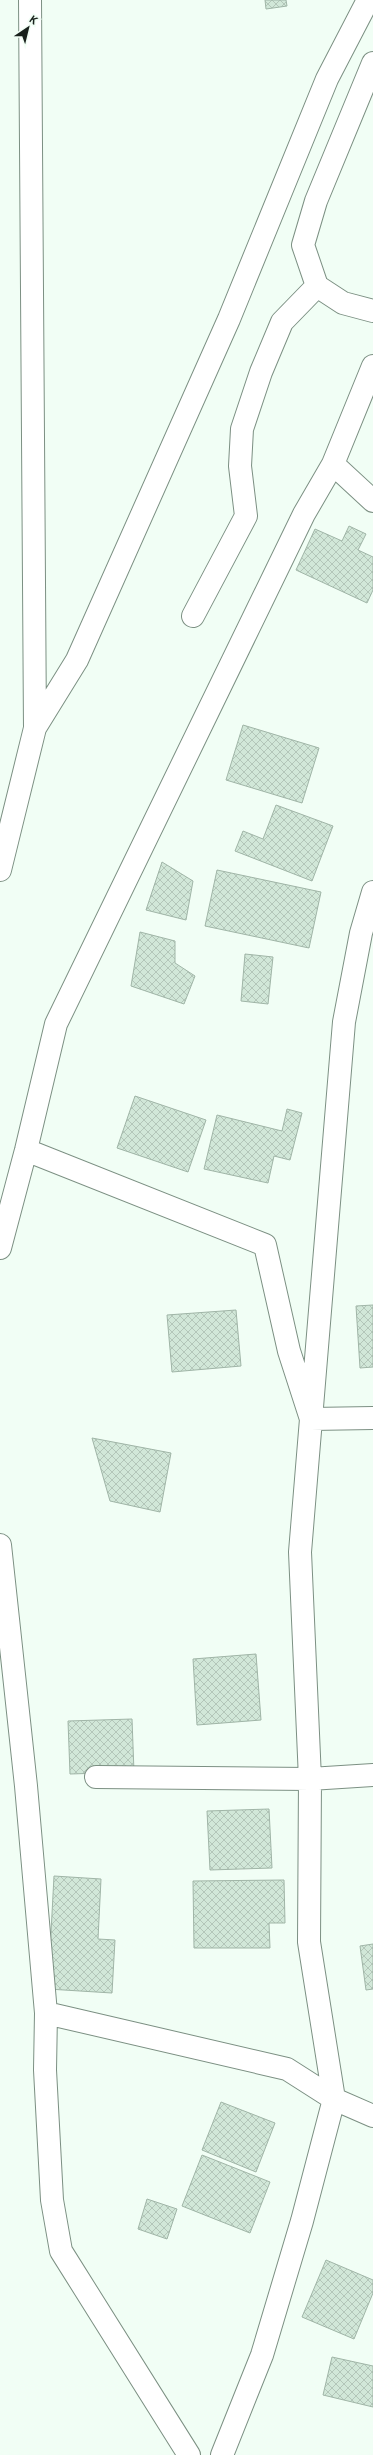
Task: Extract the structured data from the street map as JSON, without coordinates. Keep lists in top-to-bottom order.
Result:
{
  "north": "top right"
}
